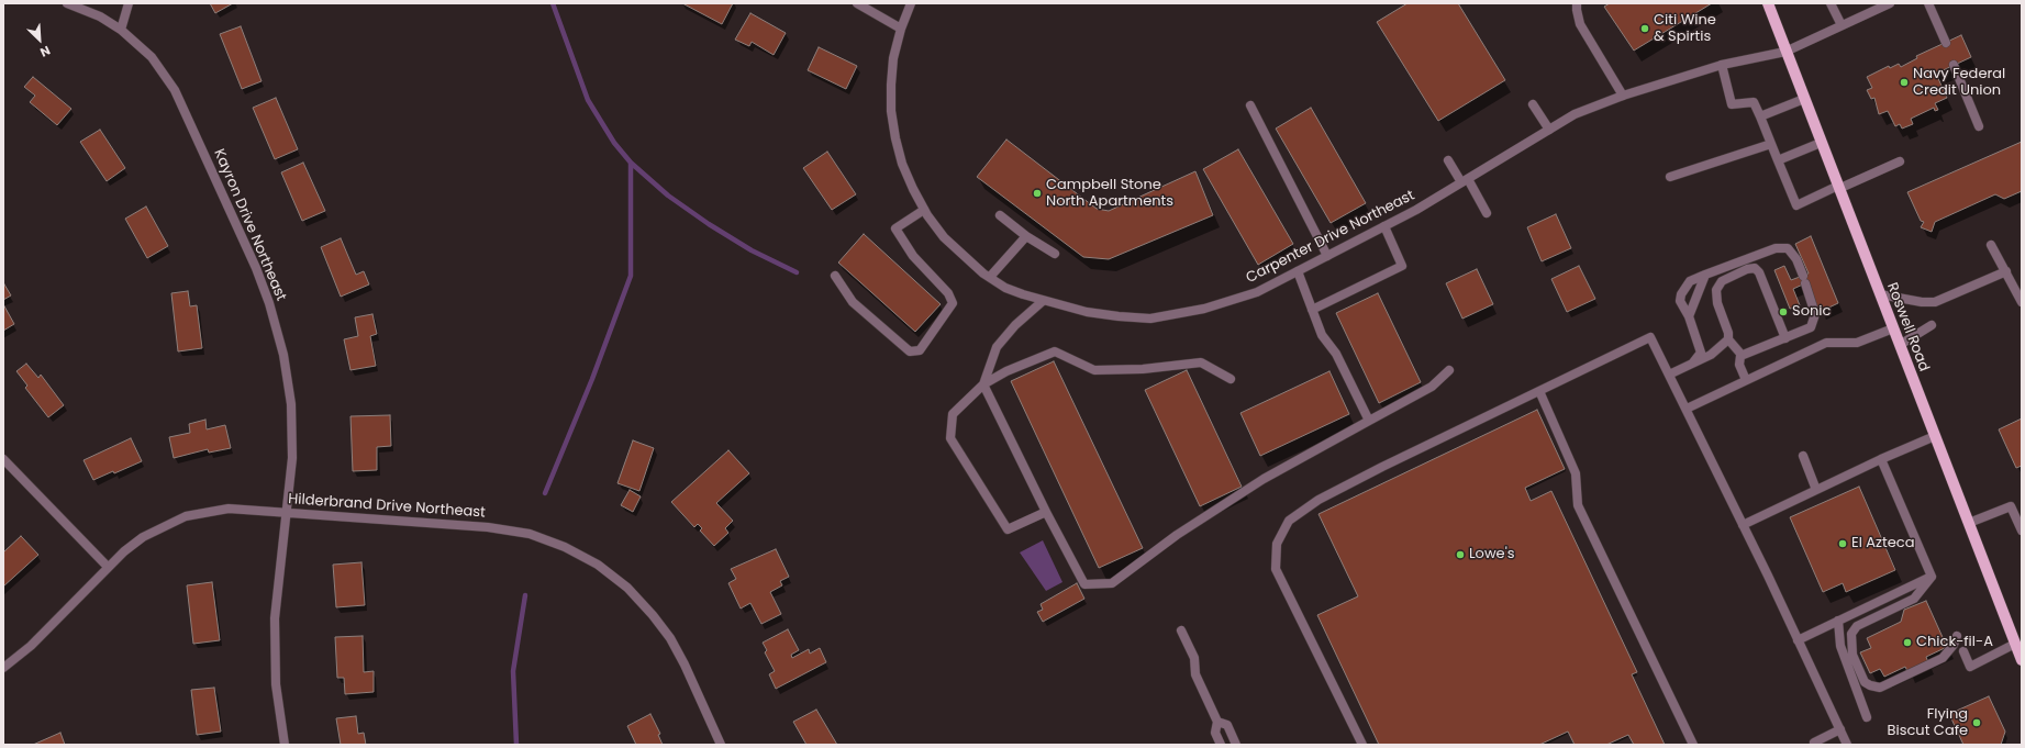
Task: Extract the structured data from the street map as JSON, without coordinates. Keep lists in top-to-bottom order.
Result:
{
  "streets": {
    "main road": ["Roswell Road"],
    "street": ["Kayron Drive Northeast", "Carpenter Drive Northeast", "Hilderbrand Drive Northeast"]
  },
  "crossings": [
    ["Kayron Drive Northeast", "Hilderbrand Drive Northeast"],
    ["Carpenter Drive Northeast", "Roswell Road"]
  ],
  "places": [
    "Citi Wine & Spirtis",
    "Navy Federal Credit Union",
    "Campbell Stone North Apartments",
    "Sonic",
    "El Azteca",
    "Lowe's",
    "Chick-fil-A",
    "Flying Biscut Cafe"
  ],
  "north": "bottom right"
}
